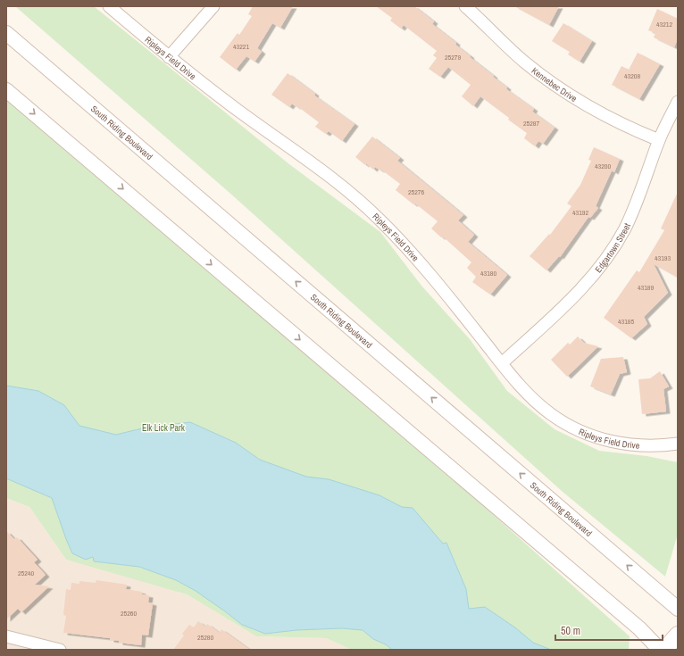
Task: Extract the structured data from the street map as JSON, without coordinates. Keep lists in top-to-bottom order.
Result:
{
  "streets": {
    "street": [
      "Ripleys Field Drive",
      "Kennebec Drive",
      "South Riding Boulevard",
      "Edgartown Street"
    ]
  },
  "crossings": [
    ["Ripleys Field Drive", "Edgartown Street"],
    ["Kennebec Drive", "Edgartown Street"]
  ],
  "parks": ["Elk Lick Park"],
  "house_numbers": [
    "43212",
    "43221",
    "25279",
    "43208",
    "25287",
    "43200",
    "25276",
    "43192",
    "43193",
    "43180",
    "43189",
    "43185",
    "25240",
    "25260",
    "25280"
  ],
  "scale_bar": "50 m"
}
